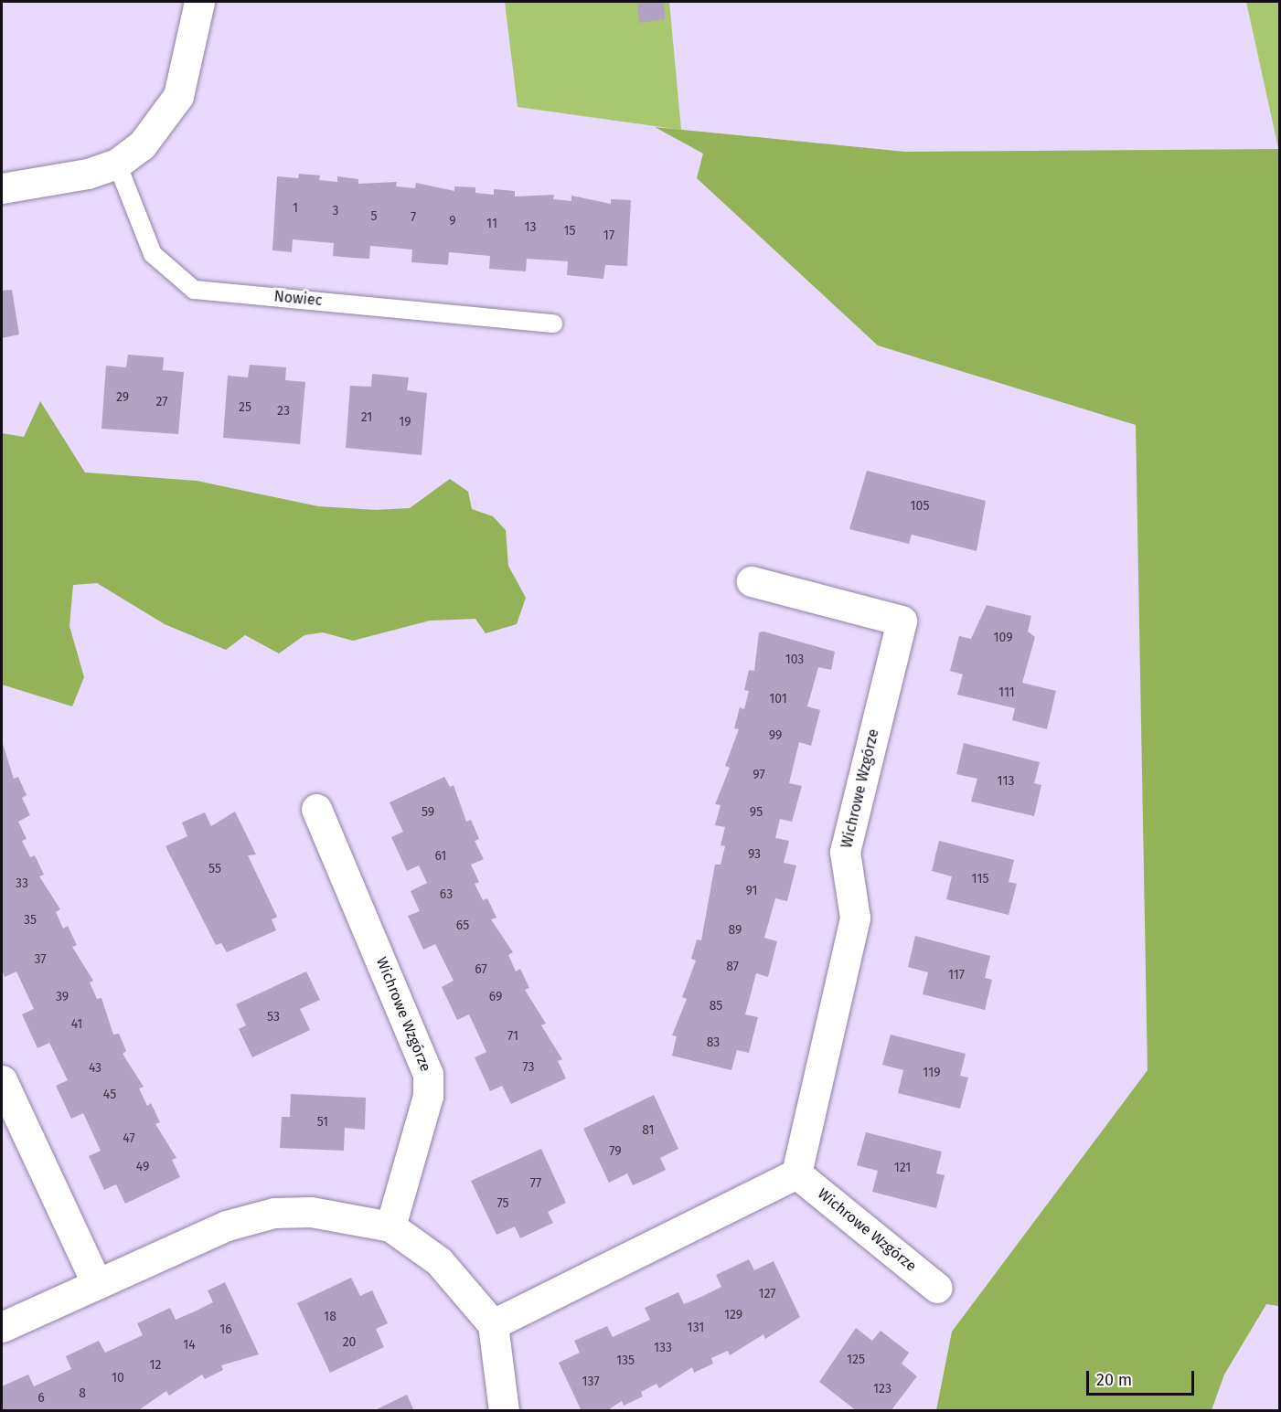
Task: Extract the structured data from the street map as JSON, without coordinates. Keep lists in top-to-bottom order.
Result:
{
  "streets": {
    "street": ["Wichrowe Wzgórze"],
    "lane": ["Nowiec"]
  },
  "house_numbers": [
    "1",
    "3",
    "5",
    "7",
    "9",
    "11",
    "13",
    "15",
    "17",
    "29",
    "27",
    "25",
    "23",
    "21",
    "19",
    "105",
    "109",
    "103",
    "111",
    "101",
    "99",
    "97",
    "113",
    "59",
    "95",
    "93",
    "61",
    "55",
    "115",
    "33",
    "91",
    "63",
    "35",
    "65",
    "89",
    "37",
    "87",
    "67",
    "117",
    "39",
    "69",
    "85",
    "53",
    "41",
    "71",
    "83",
    "73",
    "43",
    "119",
    "45",
    "51",
    "81",
    "47",
    "79",
    "49",
    "121",
    "77",
    "75",
    "127",
    "129",
    "18",
    "131",
    "16",
    "20",
    "14",
    "133",
    "125",
    "135",
    "12",
    "10",
    "137",
    "123",
    "8",
    "6"
  ],
  "scale_bar": "20 m"
}
